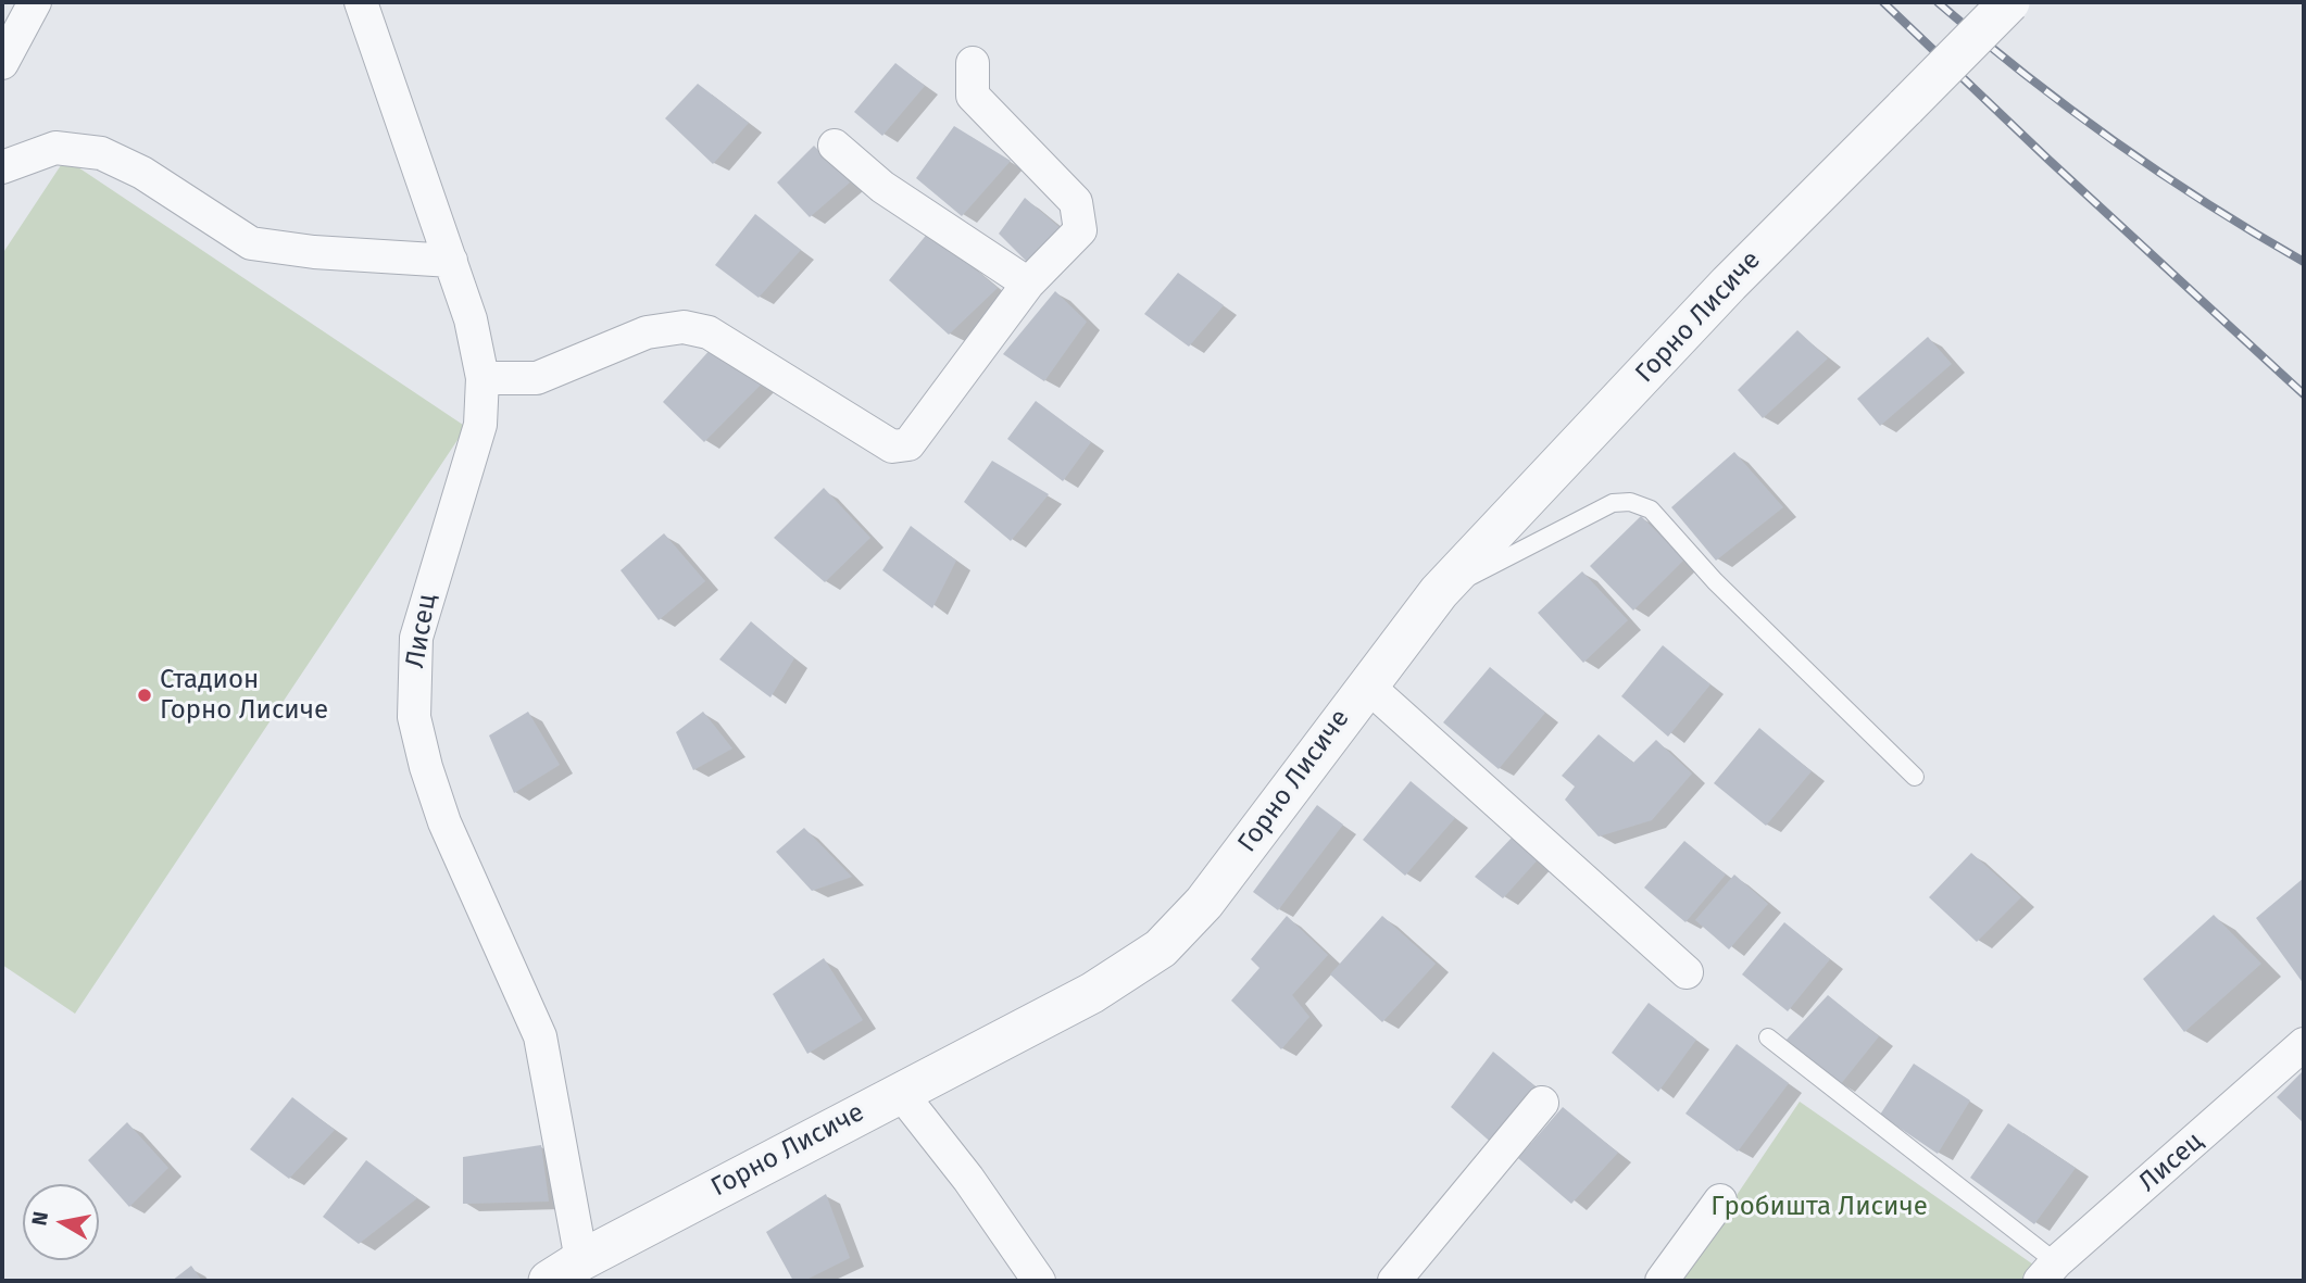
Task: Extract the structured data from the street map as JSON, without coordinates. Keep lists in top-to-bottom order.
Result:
{
  "streets": {
    "street": ["Горно Лисиче", "Лисец"]
  },
  "crossings": [
    ["Горно Лисиче", "Лисец"]
  ],
  "parks": ["Гробишта Лисиче"],
  "places": ["Стадион Горно Лисиче"],
  "north": "left"
}
